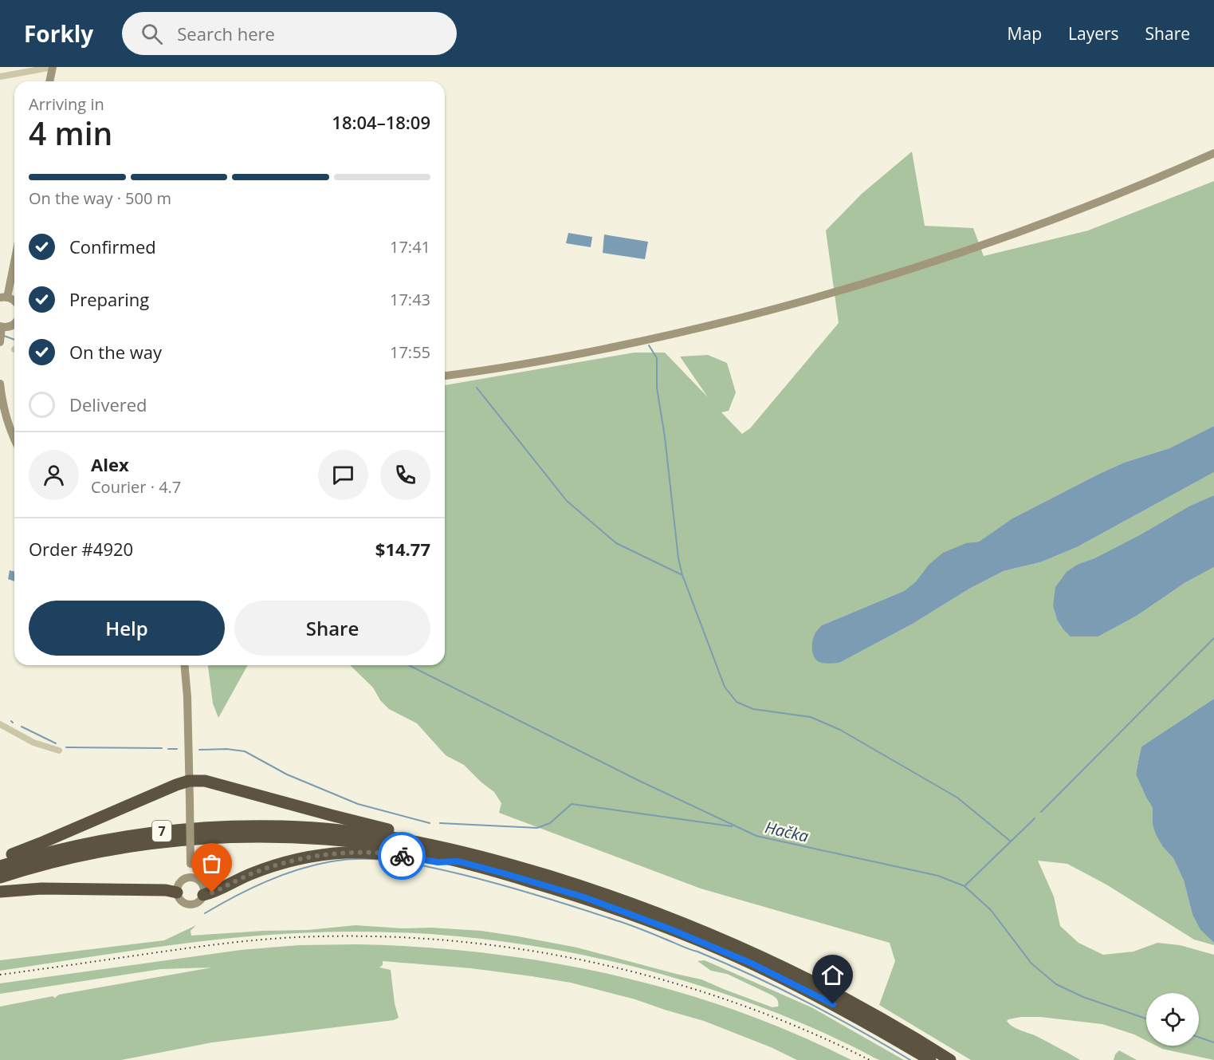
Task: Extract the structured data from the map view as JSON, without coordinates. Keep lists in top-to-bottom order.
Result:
{
  "streets": {
    "highway": ["7"]
  },
  "water": ["Hačka"],
  "page": {
    "header": "Forkly",
    "search": "Search here",
    "nav": ["Map", "Layers", "Share"],
    "heading": ["4 min", "Arriving in", "18:04–18:09"],
    "panel": [
      "Alex",
      "Courier · 4.7",
      "Order #4920",
      "$14.77"
    ],
    "bar": "On the way · 500 m",
    "list": [
      ["Confirmed", "17:41"],
      ["Preparing", "17:43"],
      ["On the way", "17:55"],
      "Delivered"
    ],
    "buttons": ["Help", "Share"]
  }
}
